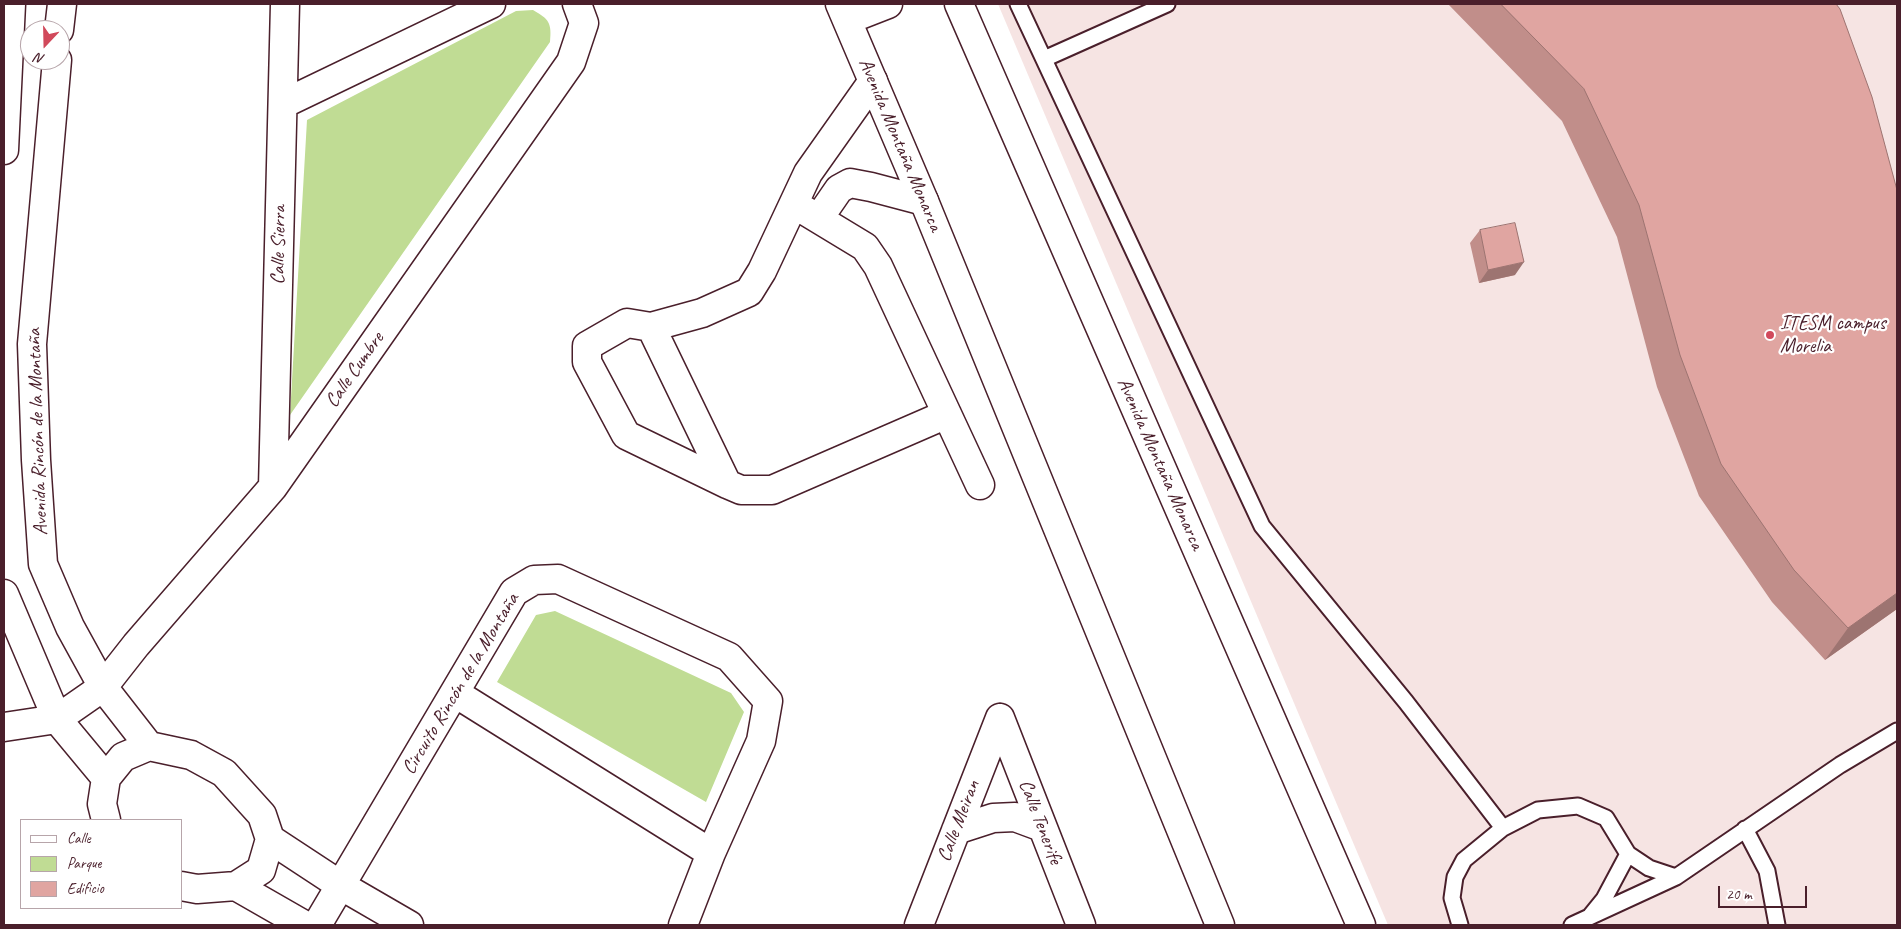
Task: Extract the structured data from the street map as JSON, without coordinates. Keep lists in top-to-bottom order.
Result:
{
  "streets": {
    "street": [
      "Avenida Montaña Monarca",
      "Calle Sierra",
      "Calle Cumbre",
      "Avenida Rincón de la Montaña",
      "Circuito Rincón de la Montaña",
      "Calle Meiran",
      "Calle Tenerife"
    ]
  },
  "crossings": [
    ["Calle Sierra", "Calle Cumbre"],
    ["Calle Cumbre", "Avenida Rincón de la Montaña"],
    ["Calle Meiran", "Calle Tenerife"]
  ],
  "places": ["ITESM campus Morelia"],
  "legend": ["Calle", "Parque", "Edificio"],
  "scale_bar": "20 m",
  "north": "bottom"
}
